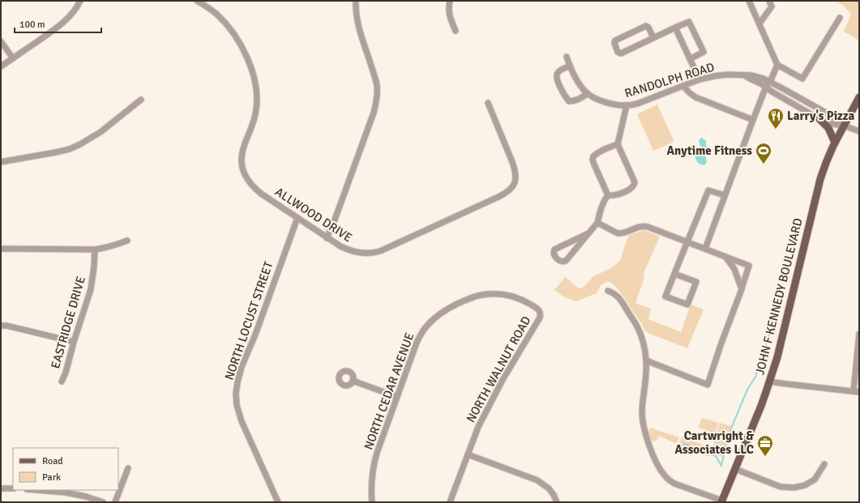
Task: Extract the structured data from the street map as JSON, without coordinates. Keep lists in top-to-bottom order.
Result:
{
  "streets": {
    "main road": ["JOHN F KENNEDY BOULEVARD"],
    "street": [
      "RANDOLPH ROAD",
      "ALLWOOD DRIVE",
      "NORTH LOCUST STREET",
      "EASTRIDGE DRIVE",
      "NORTH WALNUT ROAD",
      "NORTH CEDAR AVENUE"
    ]
  },
  "crossings": [
    ["RANDOLPH ROAD", "JOHN F KENNEDY BOULEVARD"],
    ["ALLWOOD DRIVE", "NORTH LOCUST STREET"],
    ["NORTH WALNUT ROAD", "NORTH CEDAR AVENUE"]
  ],
  "places": {
    "restaurant": ["Larry's Pizza"],
    "sports": ["Anytime Fitness"],
    "office": ["Cartwright & Associates LLC"]
  },
  "legend": ["Road", "Park"],
  "scale_bar": "100 m"
}
